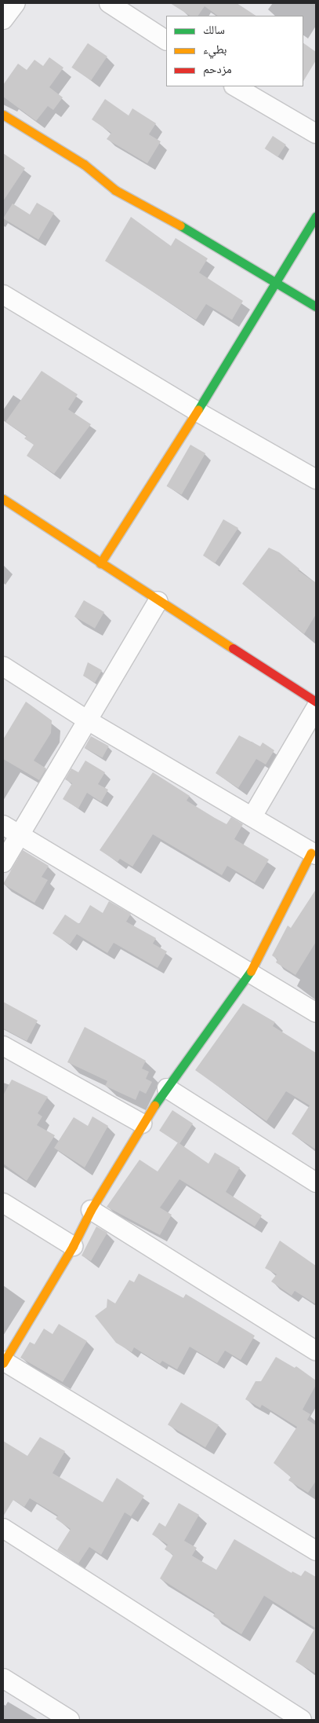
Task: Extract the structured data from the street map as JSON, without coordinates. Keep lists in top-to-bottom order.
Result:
{
  "legend": ["سالك", "بطيء", "مزدحم"]
}
